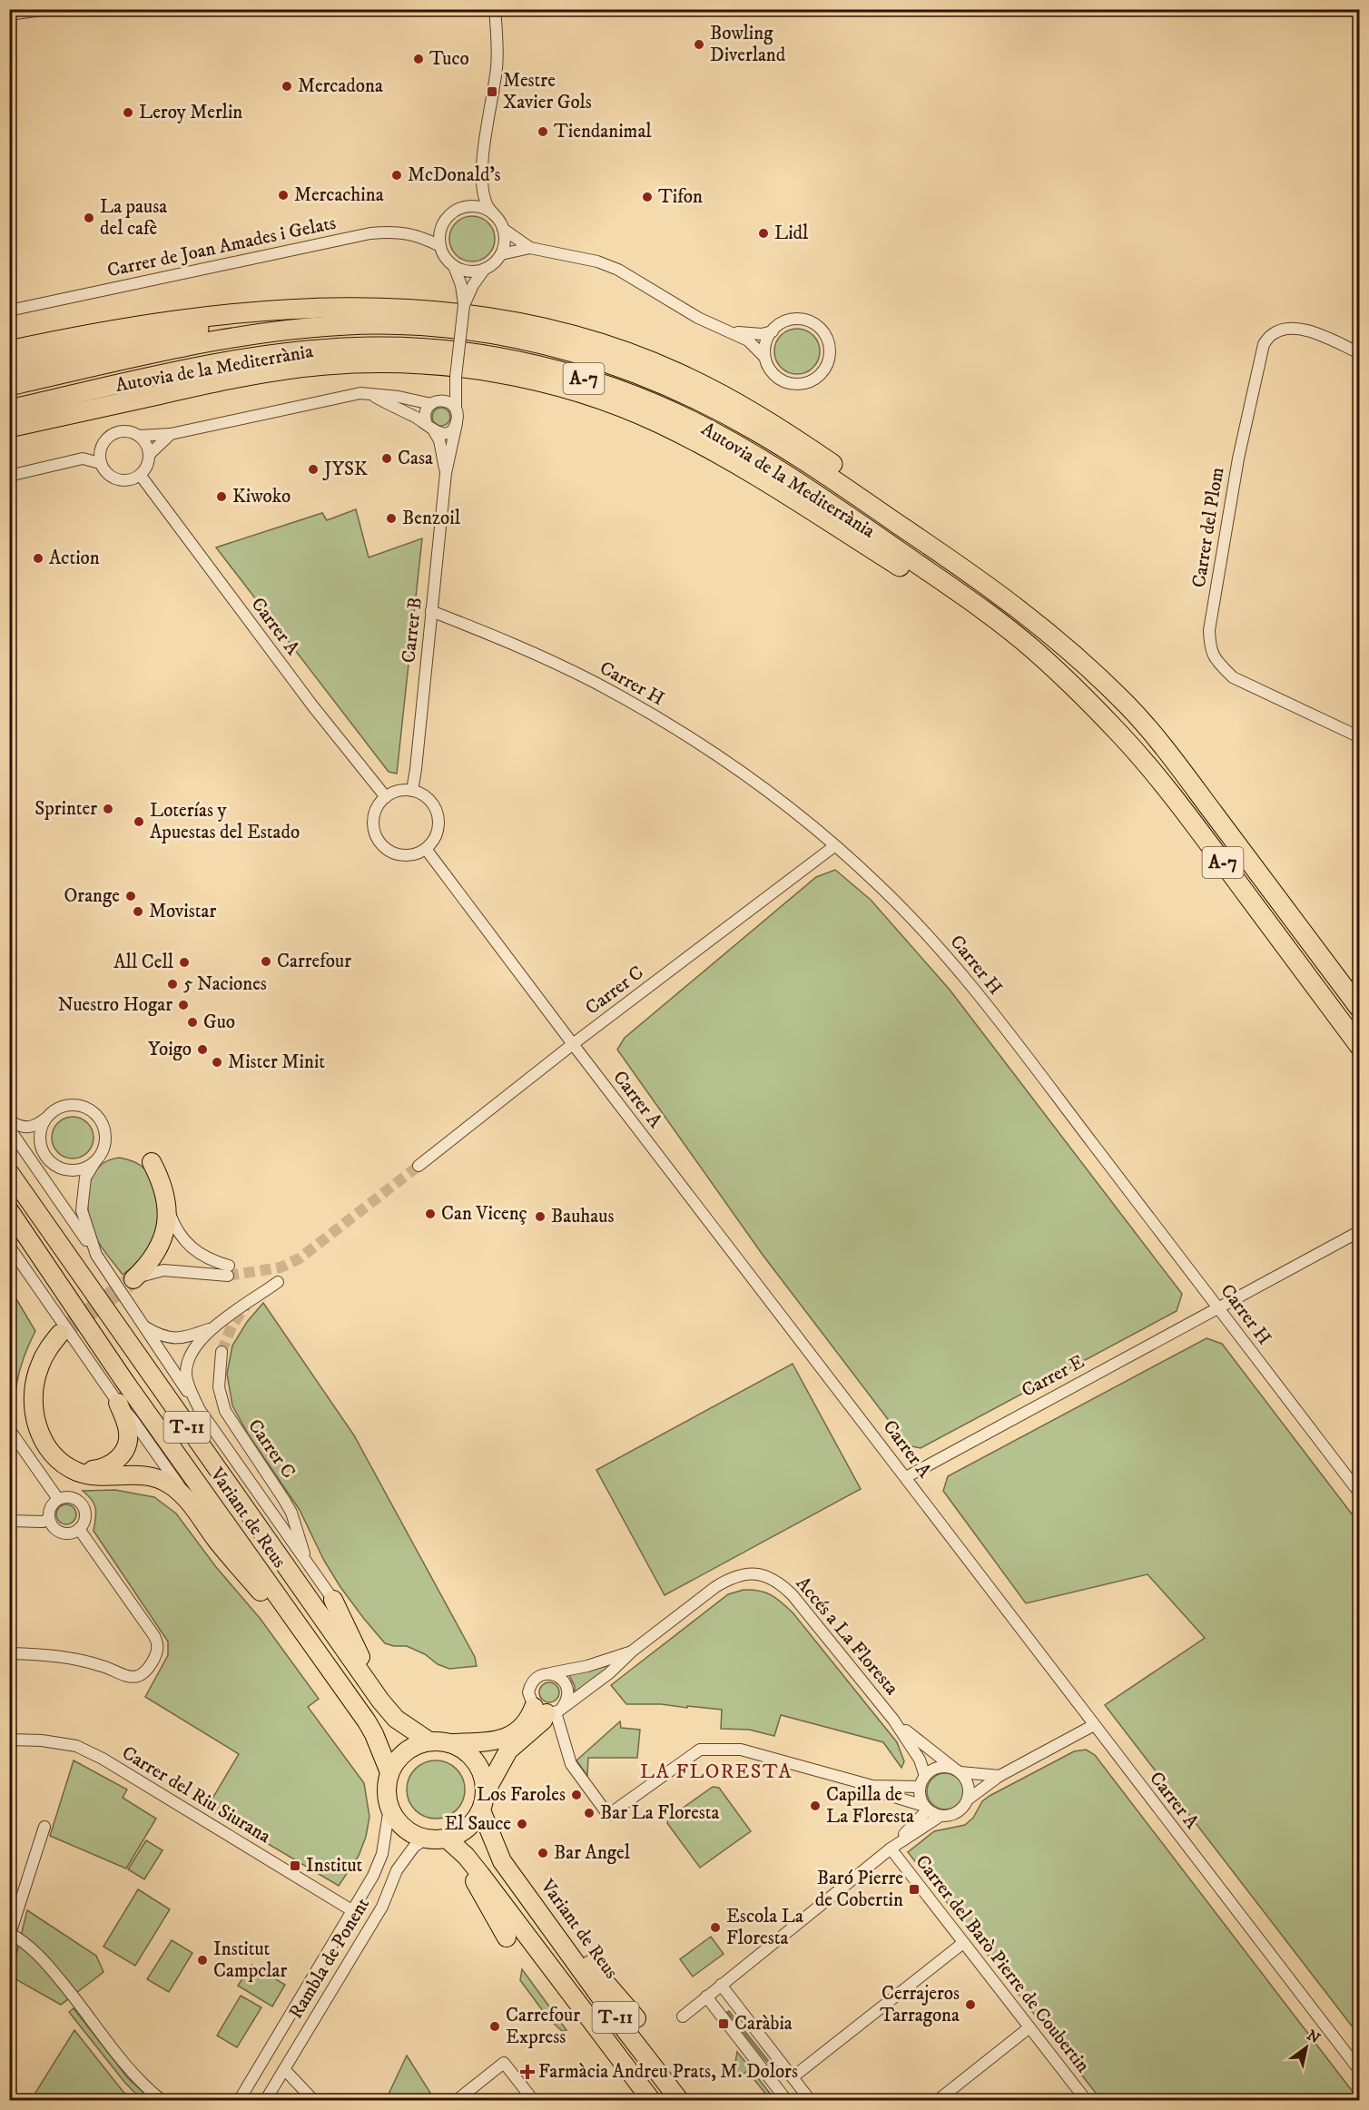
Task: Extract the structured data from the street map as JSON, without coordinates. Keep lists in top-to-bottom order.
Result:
{
  "streets": {
    "highway": [
      "Autovia de la Mediterrània",
      "A-7",
      "T-11",
      "Variant de Reus"
    ],
    "street": [
      "Carrer de Joan Amades i Gelats",
      "Carrer del Plom",
      "Carrer A",
      "Carrer B",
      "Carrer H",
      "Carrer C",
      "Carrer E",
      "Accés a La Floresta",
      "Carrer del Riu Siurana",
      "Rambla de Ponent",
      "Carrer del Barò Pierre de Coubertin"
    ]
  },
  "crossings": [
    ["Carrer A", "Carrer B"],
    ["Carrer A", "Carrer C"],
    ["Carrer A", "Carrer E"],
    ["Carrer B", "Carrer H"],
    ["Carrer H", "Carrer C"],
    ["Carrer H", "Carrer E"],
    ["T-11", "Variant de Reus"],
    ["T-11", "Rambla de Ponent"],
    ["Variant de Reus", "Rambla de Ponent"],
    ["Carrer del Riu Siurana", "Rambla de Ponent"]
  ],
  "districts": ["LA FLORESTA"],
  "places": {
    "other": [
      "Bowling Diverland",
      "Tuco",
      "Mercadona",
      "Leroy Merlin",
      "Tiendanimal",
      "McDonald's",
      "Mercachina",
      "Tifon",
      "La pausa del cafè",
      "Lidl",
      "Casa",
      "JYSK",
      "Kiwoko",
      "Benzoil",
      "Action",
      "Sprinter",
      "Loterías y Apuestas del Estado",
      "Orange",
      "Movistar",
      "Carrefour",
      "All Cell",
      "5 Naciones",
      "Nuestro Hogar",
      "Guo",
      "Yoigo",
      "Mister Minit",
      "Can Vicenç",
      "Bauhaus",
      "Los Faroles",
      "Capilla de La Floresta",
      "Bar La Floresta",
      "El Sauce",
      "Bar Angel",
      "Escola La Floresta",
      "Institut Campclar",
      "Cerrajeros Tarragona",
      "Carrefour Express"
    ],
    "transit": [
      "Mestre Xavier Gols",
      "Institut",
      "Baró Pierre de Cobertin",
      "Caràbia"
    ],
    "health": ["Farmàcia Andreu Prats, M. Dolors"]
  },
  "north": "top right"
}
